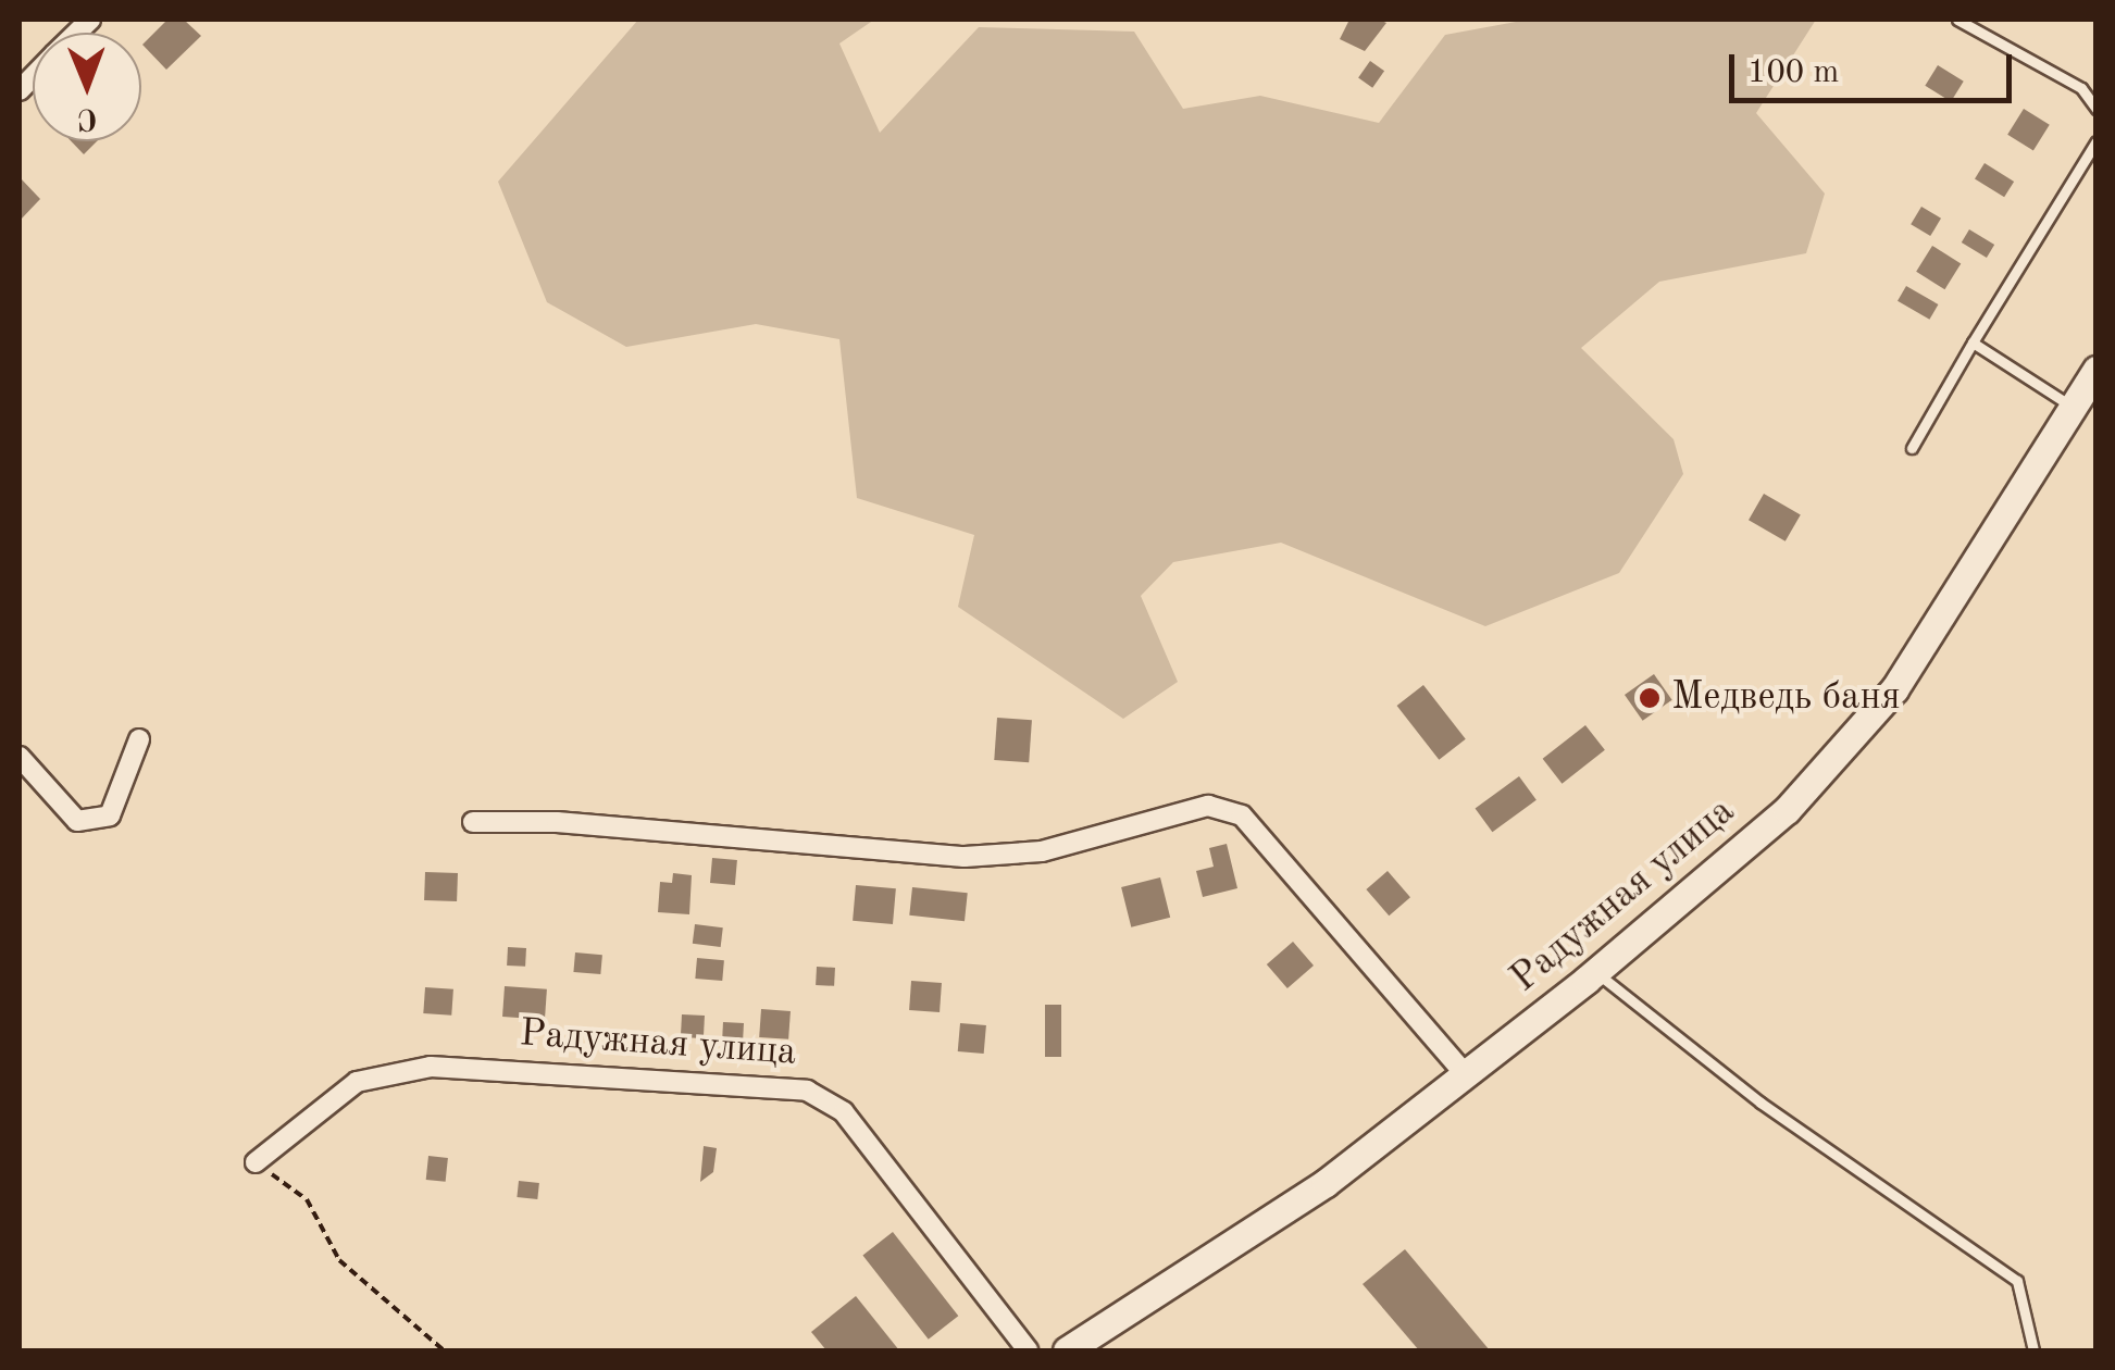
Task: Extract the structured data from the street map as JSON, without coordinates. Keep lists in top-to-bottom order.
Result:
{
  "streets": {
    "street": ["Радужная улица"]
  },
  "places": ["Медведь баня"],
  "scale_bar": "100 m",
  "north": "bottom"
}
